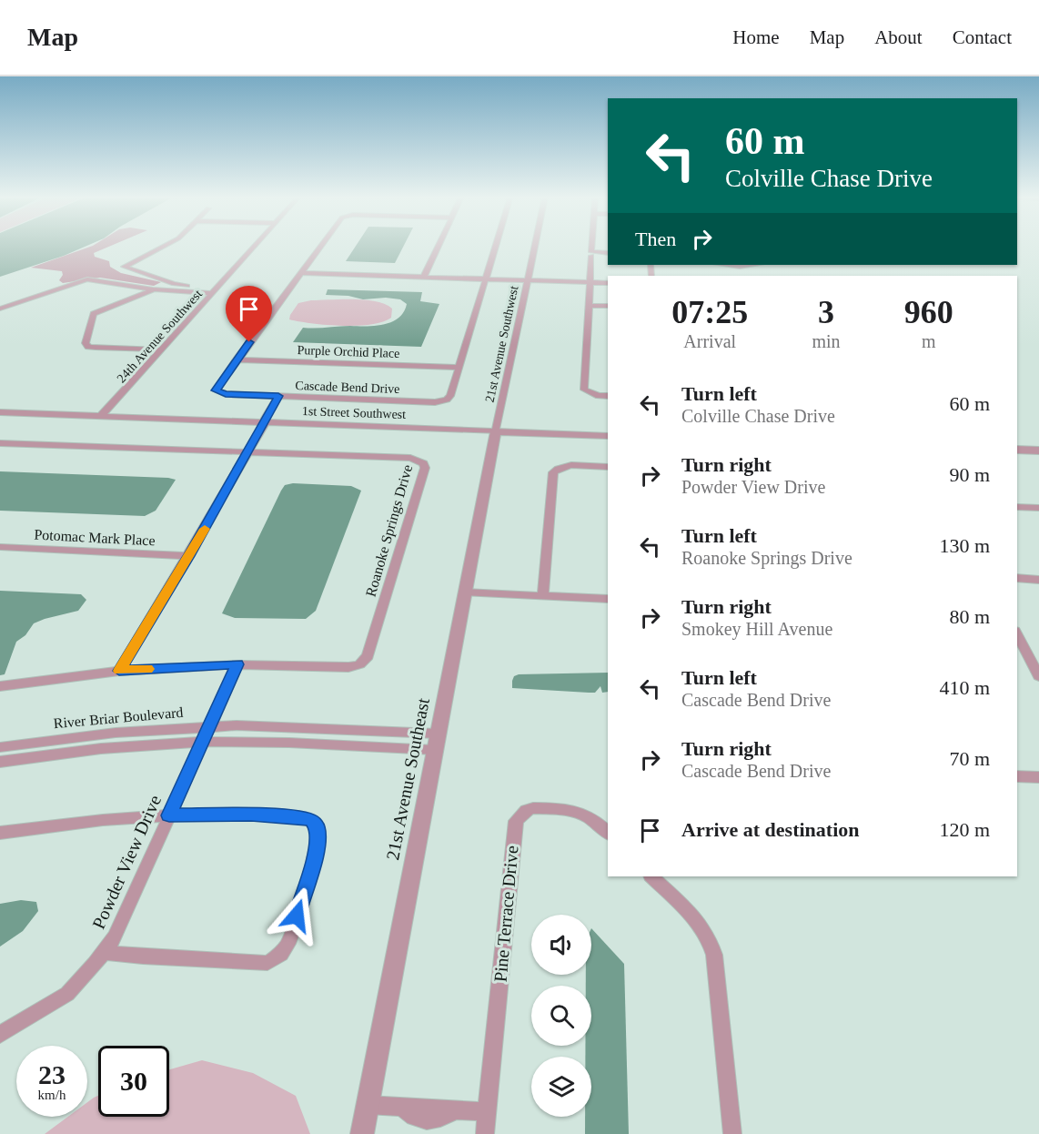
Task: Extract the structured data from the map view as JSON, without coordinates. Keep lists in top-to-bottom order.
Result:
{
  "streets": {
    "street": [
      "24th Avenue Southwest",
      "21st Avenue Southwest",
      "Purple Orchid Place",
      "Cascade Bend Drive",
      "1st Street Southwest",
      "Roanoke Springs Drive",
      "Potomac Mark Place",
      "River Briar Boulevard",
      "21st Avenue Southeast",
      "Powder View Drive",
      "Pine Terrace Drive"
    ]
  },
  "crossings": [
    ["24th Avenue Southwest", "1st Street Southwest"],
    ["21st Avenue Southwest", "1st Street Southwest"],
    ["21st Avenue Southwest", "21st Avenue Southeast"],
    ["Purple Orchid Place", "Cascade Bend Drive"],
    ["1st Street Southwest", "21st Avenue Southeast"],
    ["Roanoke Springs Drive", "Powder View Drive"],
    ["River Briar Boulevard", "21st Avenue Southeast"],
    ["River Briar Boulevard", "Powder View Drive"]
  ],
  "page": {
    "header": "Map",
    "nav": [
      "Home",
      "Map",
      "About",
      "Contact"
    ],
    "turn": ["60 m", "Colville Chase Drive"],
    "then": "Then",
    "eta": [
      "07:25",
      "Arrival",
      "3",
      "min",
      "960",
      "m"
    ],
    "list": [
      {
        "name": "Turn left",
        "note": "Colville Chase Drive",
        "value": "60 m"
      },
      {
        "name": "Turn right",
        "note": "Powder View Drive",
        "value": "90 m"
      },
      {
        "name": "Turn left",
        "note": "Roanoke Springs Drive",
        "value": "130 m"
      },
      {
        "name": "Turn right",
        "note": "Smokey Hill Avenue",
        "value": "80 m"
      },
      {
        "name": "Turn left",
        "note": "Cascade Bend Drive",
        "value": "410 m"
      },
      {
        "name": "Turn right",
        "note": "Cascade Bend Drive",
        "value": "70 m"
      },
      {
        "name": "Arrive at destination",
        "value": "120 m"
      }
    ],
    "speed": "23 km/h",
    "limit": "30"
  }
}
